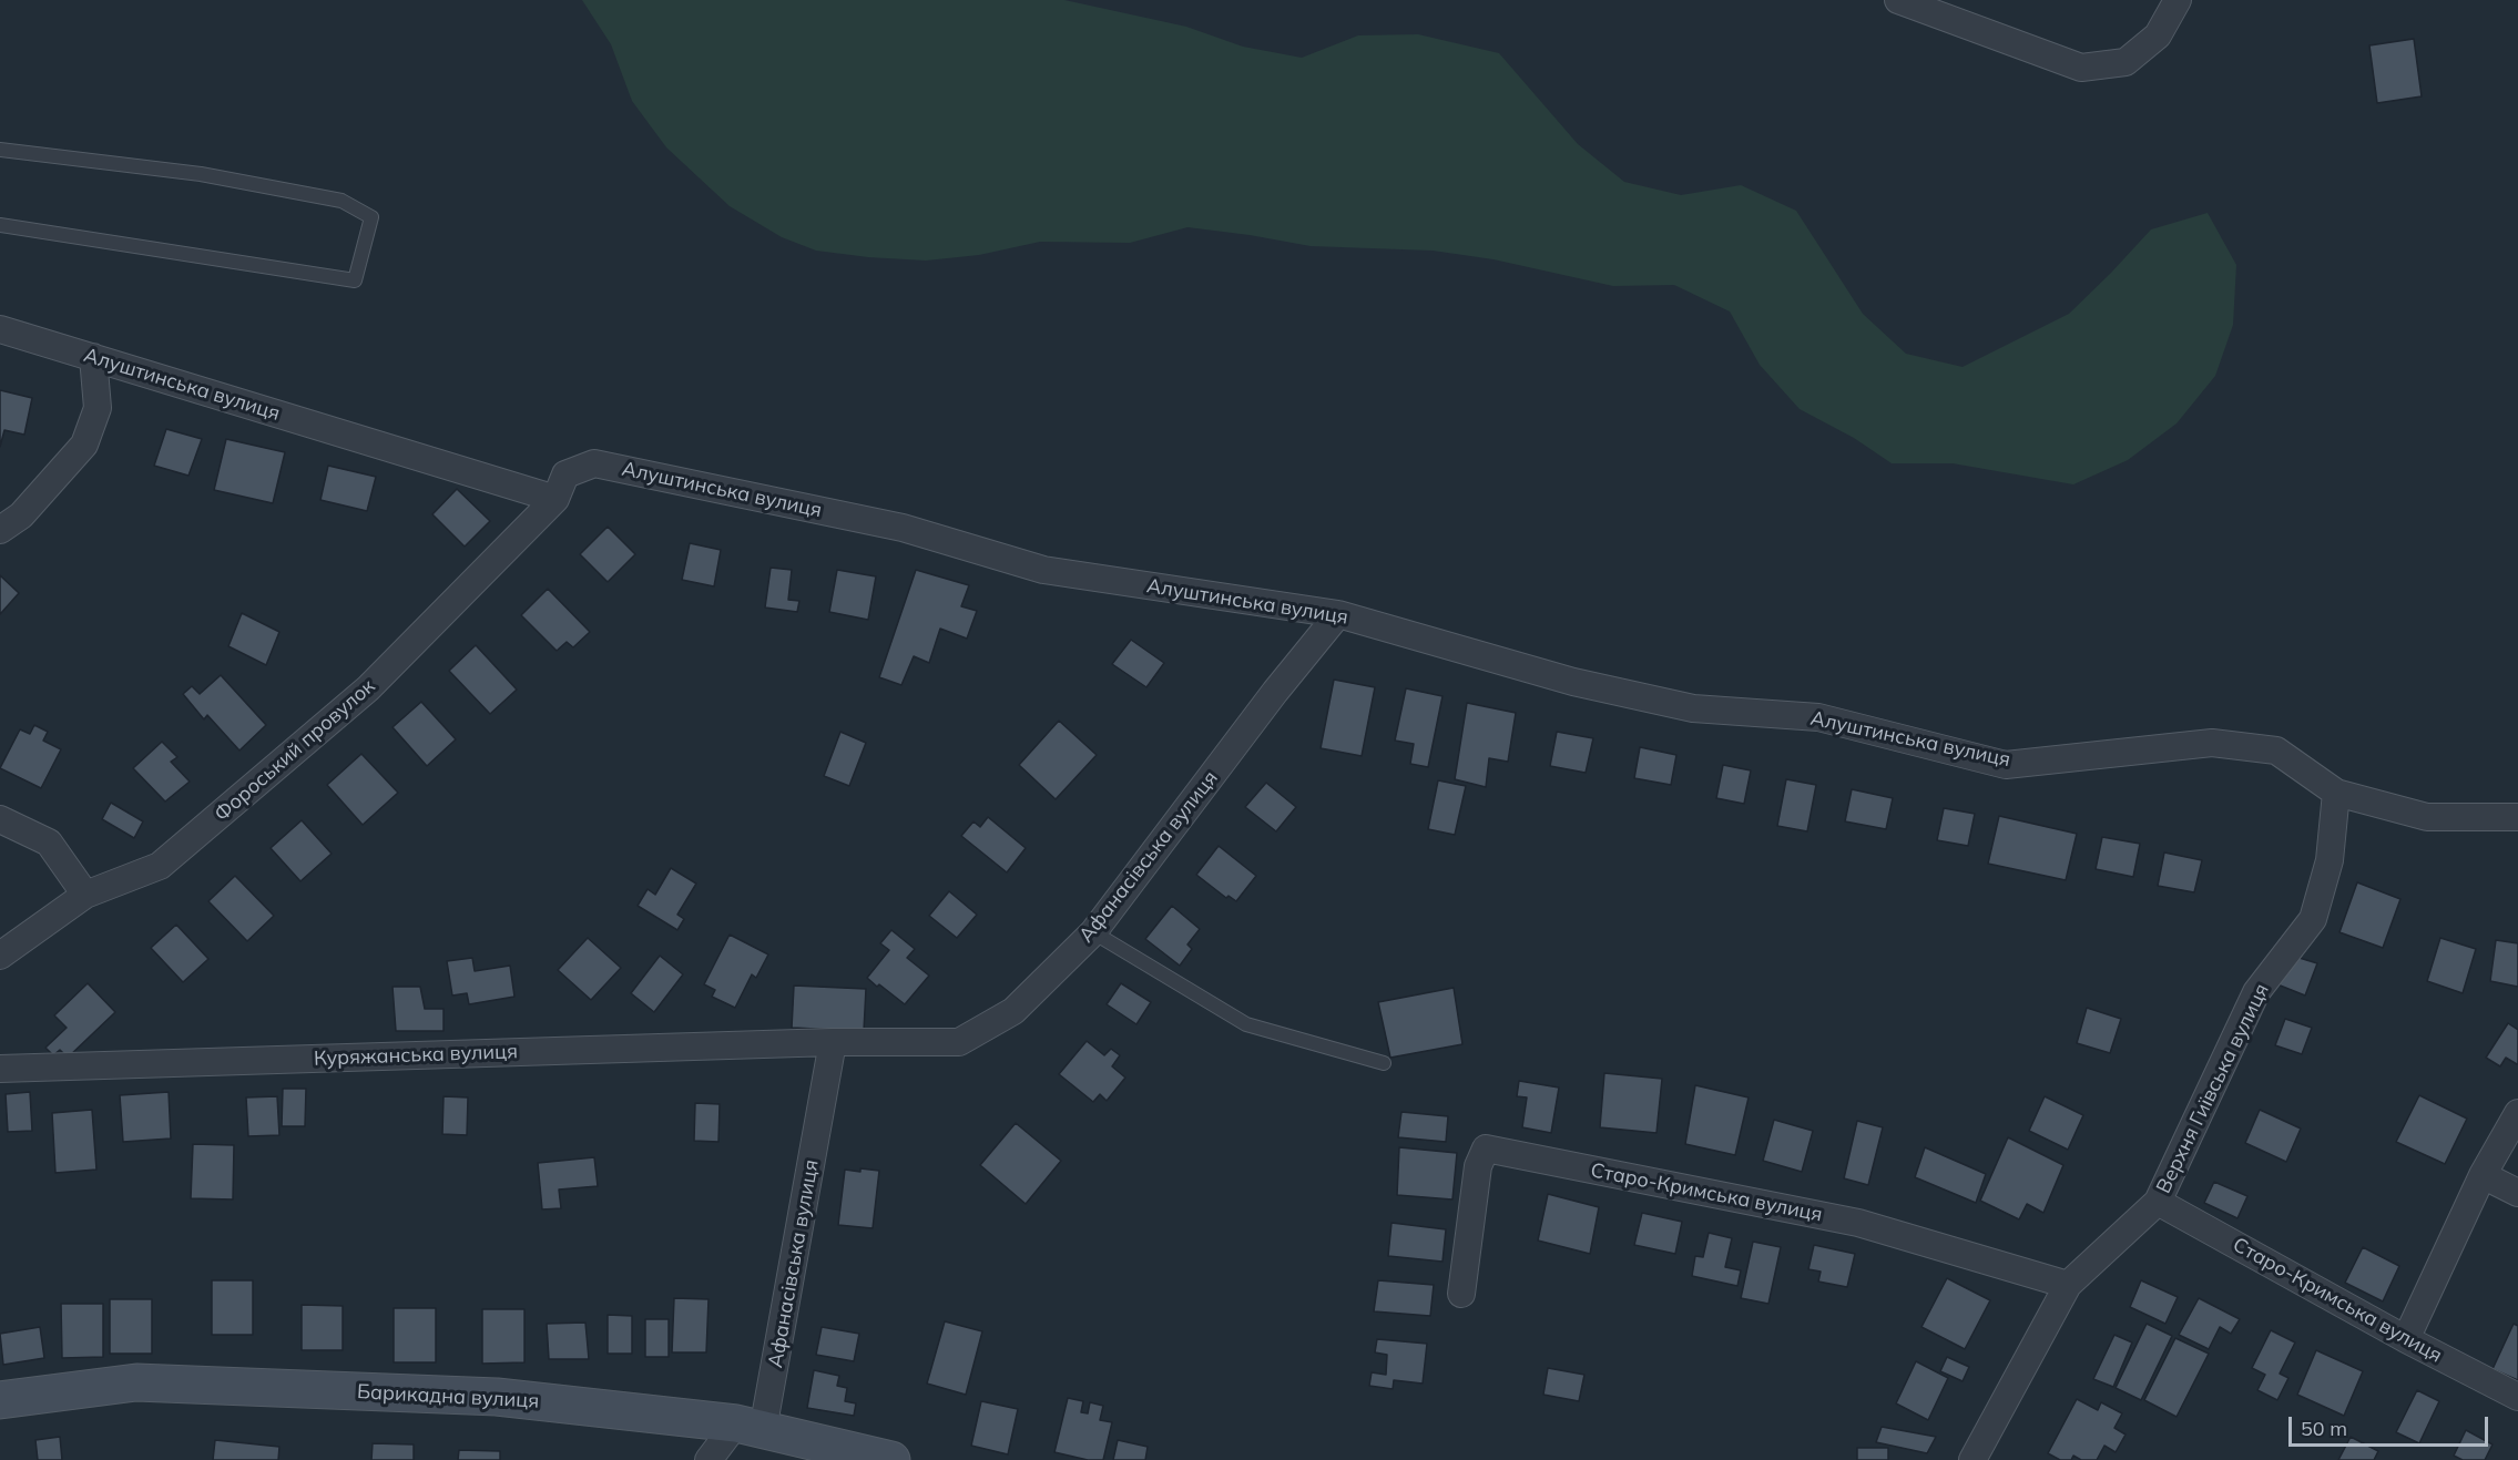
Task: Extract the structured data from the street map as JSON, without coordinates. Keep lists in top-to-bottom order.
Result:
{
  "streets": {
    "street": [
      "Алуштинська вулиця",
      "Фороський провулок",
      "Афанасівська вулиця",
      "Куряжанська вулиця",
      "Верхня Гиївська вулиця",
      "Старо-Кримська вулиця",
      "Барикадна вулиця"
    ]
  },
  "crossings": [
    ["Алуштинська вулиця", "Фороський провулок"],
    ["Алуштинська вулиця", "Афанасівська вулиця"],
    ["Алуштинська вулиця", "Верхня Гиївська вулиця"],
    ["Афанасівська вулиця", "Куряжанська вулиця"],
    ["Афанасівська вулиця", "Барикадна вулиця"],
    ["Верхня Гиївська вулиця", "Старо-Кримська вулиця"]
  ],
  "scale_bar": "50 m"
}
